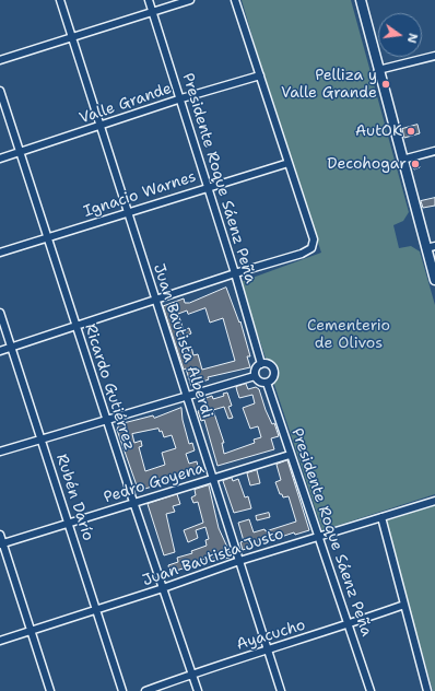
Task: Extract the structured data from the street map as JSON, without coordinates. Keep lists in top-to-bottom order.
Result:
{
  "streets": {
    "street": [
      "Valle Grande",
      "Presidente Roque Sáenz Peña",
      "Ignacio Warnes",
      "Juan Bautista Alberdi",
      "Ricardo Gutiérrez",
      "Pedro Goyena",
      "Rubén Darío",
      "Juan Bautista Justo",
      "Ayacucho"
    ]
  },
  "crossings": [
    ["Valle Grande", "Presidente Roque Sáenz Peña"],
    ["Valle Grande", "Juan Bautista Alberdi"],
    ["Valle Grande", "Ricardo Gutiérrez"],
    ["Presidente Roque Sáenz Peña", "Ignacio Warnes"],
    ["Presidente Roque Sáenz Peña", "Pedro Goyena"],
    ["Presidente Roque Sáenz Peña", "Juan Bautista Justo"],
    ["Presidente Roque Sáenz Peña", "Ayacucho"],
    ["Ignacio Warnes", "Juan Bautista Alberdi"],
    ["Ignacio Warnes", "Ricardo Gutiérrez"],
    ["Juan Bautista Alberdi", "Pedro Goyena"],
    ["Juan Bautista Alberdi", "Juan Bautista Justo"],
    ["Juan Bautista Alberdi", "Ayacucho"],
    ["Ricardo Gutiérrez", "Pedro Goyena"],
    ["Ricardo Gutiérrez", "Juan Bautista Justo"],
    ["Ricardo Gutiérrez", "Ayacucho"],
    ["Pedro Goyena", "Rubén Darío"],
    ["Rubén Darío", "Juan Bautista Justo"]
  ],
  "parks": ["Cementerio de Olivos"],
  "places": ["Pelliza y Valle Grande", "AutOK", "Decohogar"],
  "north": "right"
}
